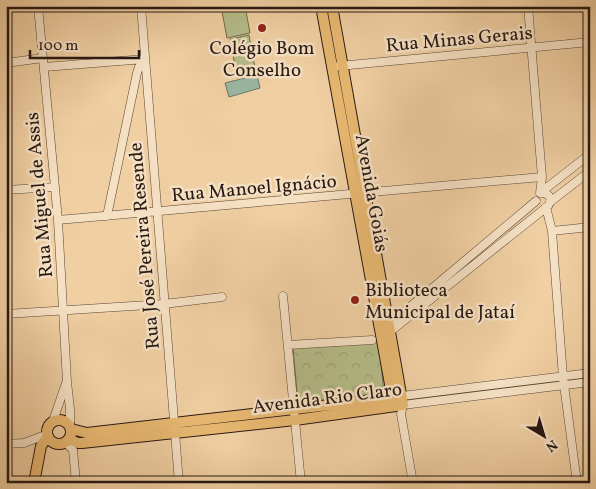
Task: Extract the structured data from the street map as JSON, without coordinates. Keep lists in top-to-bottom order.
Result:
{
  "streets": {
    "main road": ["Avenida Goiás", "Avenida Rio Claro"],
    "street": [
      "Rua Minas Gerais",
      "Rua Manoel Ignácio",
      "Rua Miguel de Assis",
      "Rua José Pereira Resende"
    ]
  },
  "crossings": [
    ["Rua Minas Gerais", "Avenida Goiás"],
    ["Rua Manoel Ignácio", "Avenida Goiás"],
    ["Rua Manoel Ignácio", "Rua Miguel de Assis"],
    ["Rua Manoel Ignácio", "Rua José Pereira Resende"],
    ["Avenida Goiás", "Avenida Rio Claro"],
    ["Rua Miguel de Assis", "Avenida Rio Claro"],
    ["Rua José Pereira Resende", "Avenida Rio Claro"]
  ],
  "places": ["Colégio Bom Conselho", "Biblioteca Municipal de Jataí"],
  "scale_bar": "100 m",
  "north": "bottom right"
}
